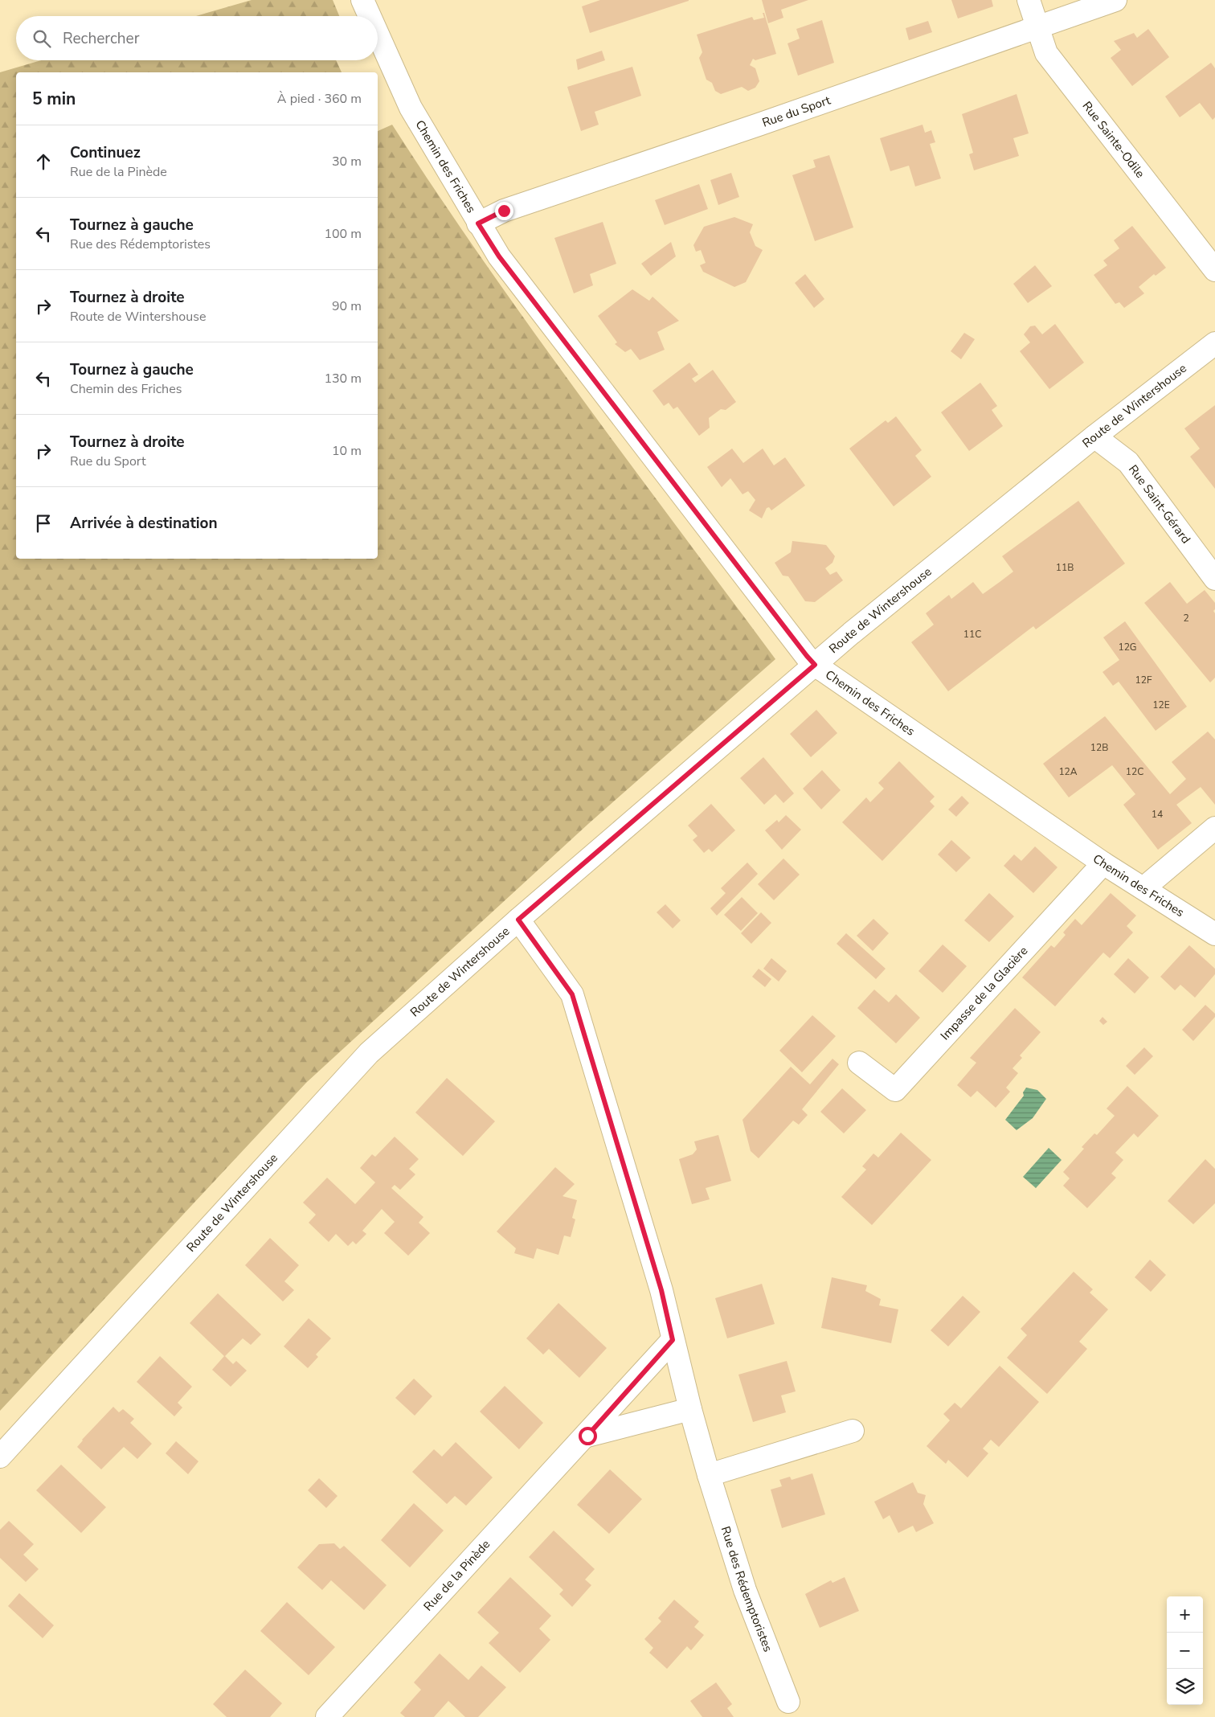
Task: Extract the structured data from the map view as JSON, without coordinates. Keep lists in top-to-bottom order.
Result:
{
  "streets": {
    "street": [
      "Rue du Sport",
      "Rue Sainte-Odile",
      "Chemin des Friches",
      "Route de Wintershouse",
      "Rue Saint-Gérard",
      "Impasse de la Glacière",
      "Rue de la Pinède",
      "Rue des Rédemptoristes"
    ]
  },
  "crossings": [
    ["Rue du Sport", "Rue Sainte-Odile"],
    ["Rue du Sport", "Chemin des Friches"],
    ["Chemin des Friches", "Route de Wintershouse"],
    ["Chemin des Friches", "Impasse de la Glacière"],
    ["Route de Wintershouse", "Rue Saint-Gérard"],
    ["Route de Wintershouse", "Rue des Rédemptoristes"],
    ["Rue de la Pinède", "Rue des Rédemptoristes"]
  ],
  "house_numbers": [
    "11B",
    "2",
    "11C",
    "12G",
    "12F",
    "12E",
    "12B",
    "12A",
    "12C",
    "14"
  ],
  "page": {
    "search": "Rechercher",
    "heading": ["5 min", "À pied · 360 m"],
    "list": [
      ["Continuez", "Rue de la Pinède", "30 m"],
      ["Tournez à gauche", "Rue des Rédemptoristes", "100 m"],
      ["Tournez à droite", "Route de Wintershouse", "90 m"],
      ["Tournez à gauche", "Chemin des Friches", "130 m"],
      ["Tournez à droite", "Rue du Sport", "10 m"],
      "Arrivée à destination"
    ],
    "map_buttons": ["+", "−"]
  }
}
